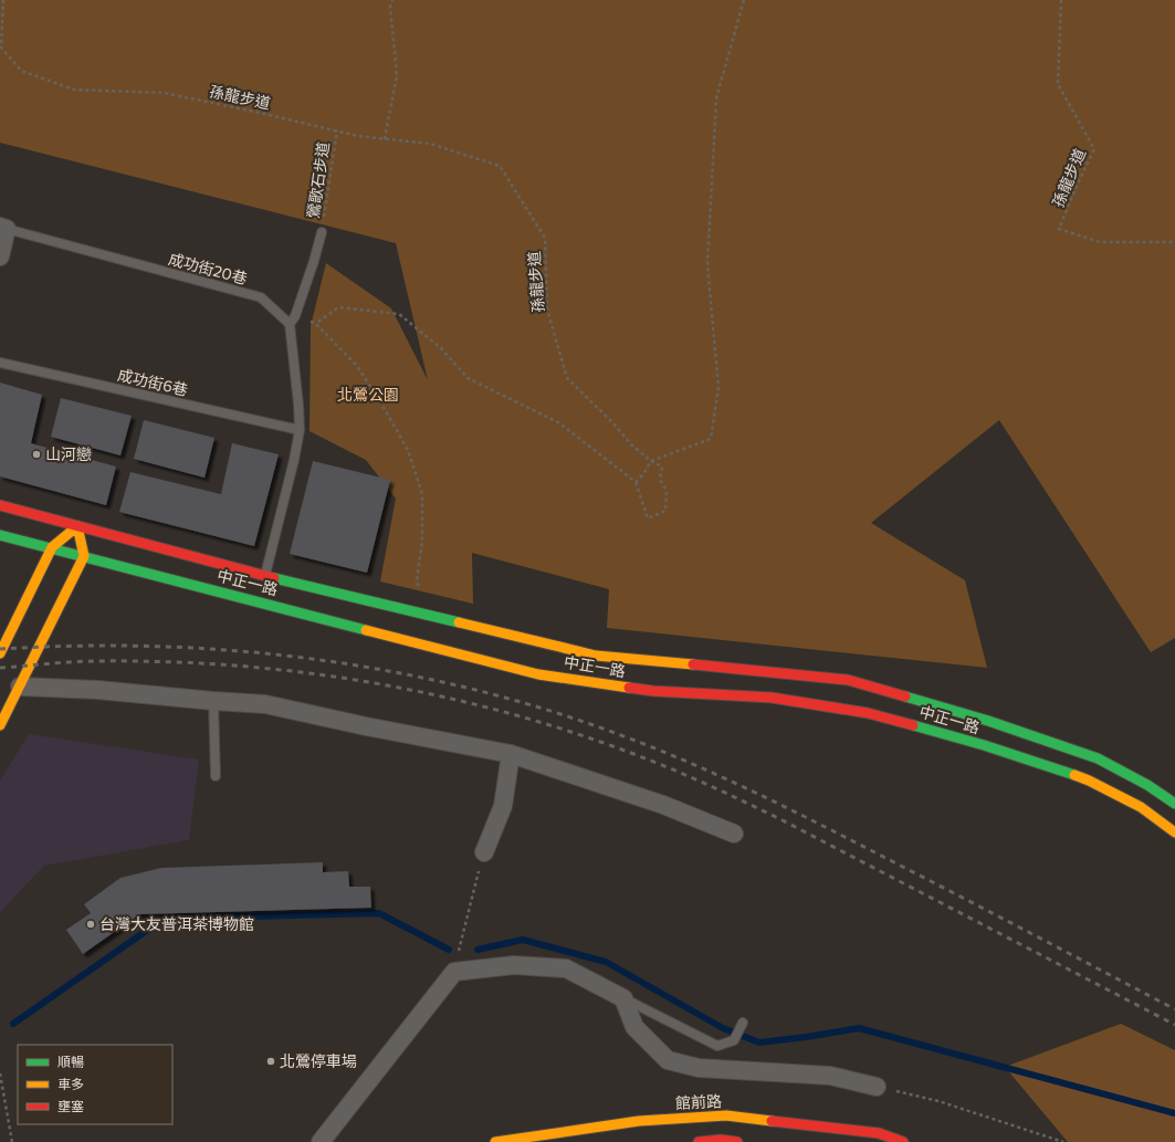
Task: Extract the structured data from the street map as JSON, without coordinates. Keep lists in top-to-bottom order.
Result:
{
  "streets": {
    "main road": ["中正一路", "館前路"],
    "lane": ["成功街20巷", "成功街6巷"],
    "path": ["孫龍步道", "鶯歌石步道"]
  },
  "crossings": [
    ["孫龍步道", "鶯歌石步道"]
  ],
  "parks": ["北鶯公園"],
  "places": ["山河戀", "台灣大友普洱茶博物館", "北鶯停車場"],
  "legend": ["順暢", "車多", "壅塞"]
}
